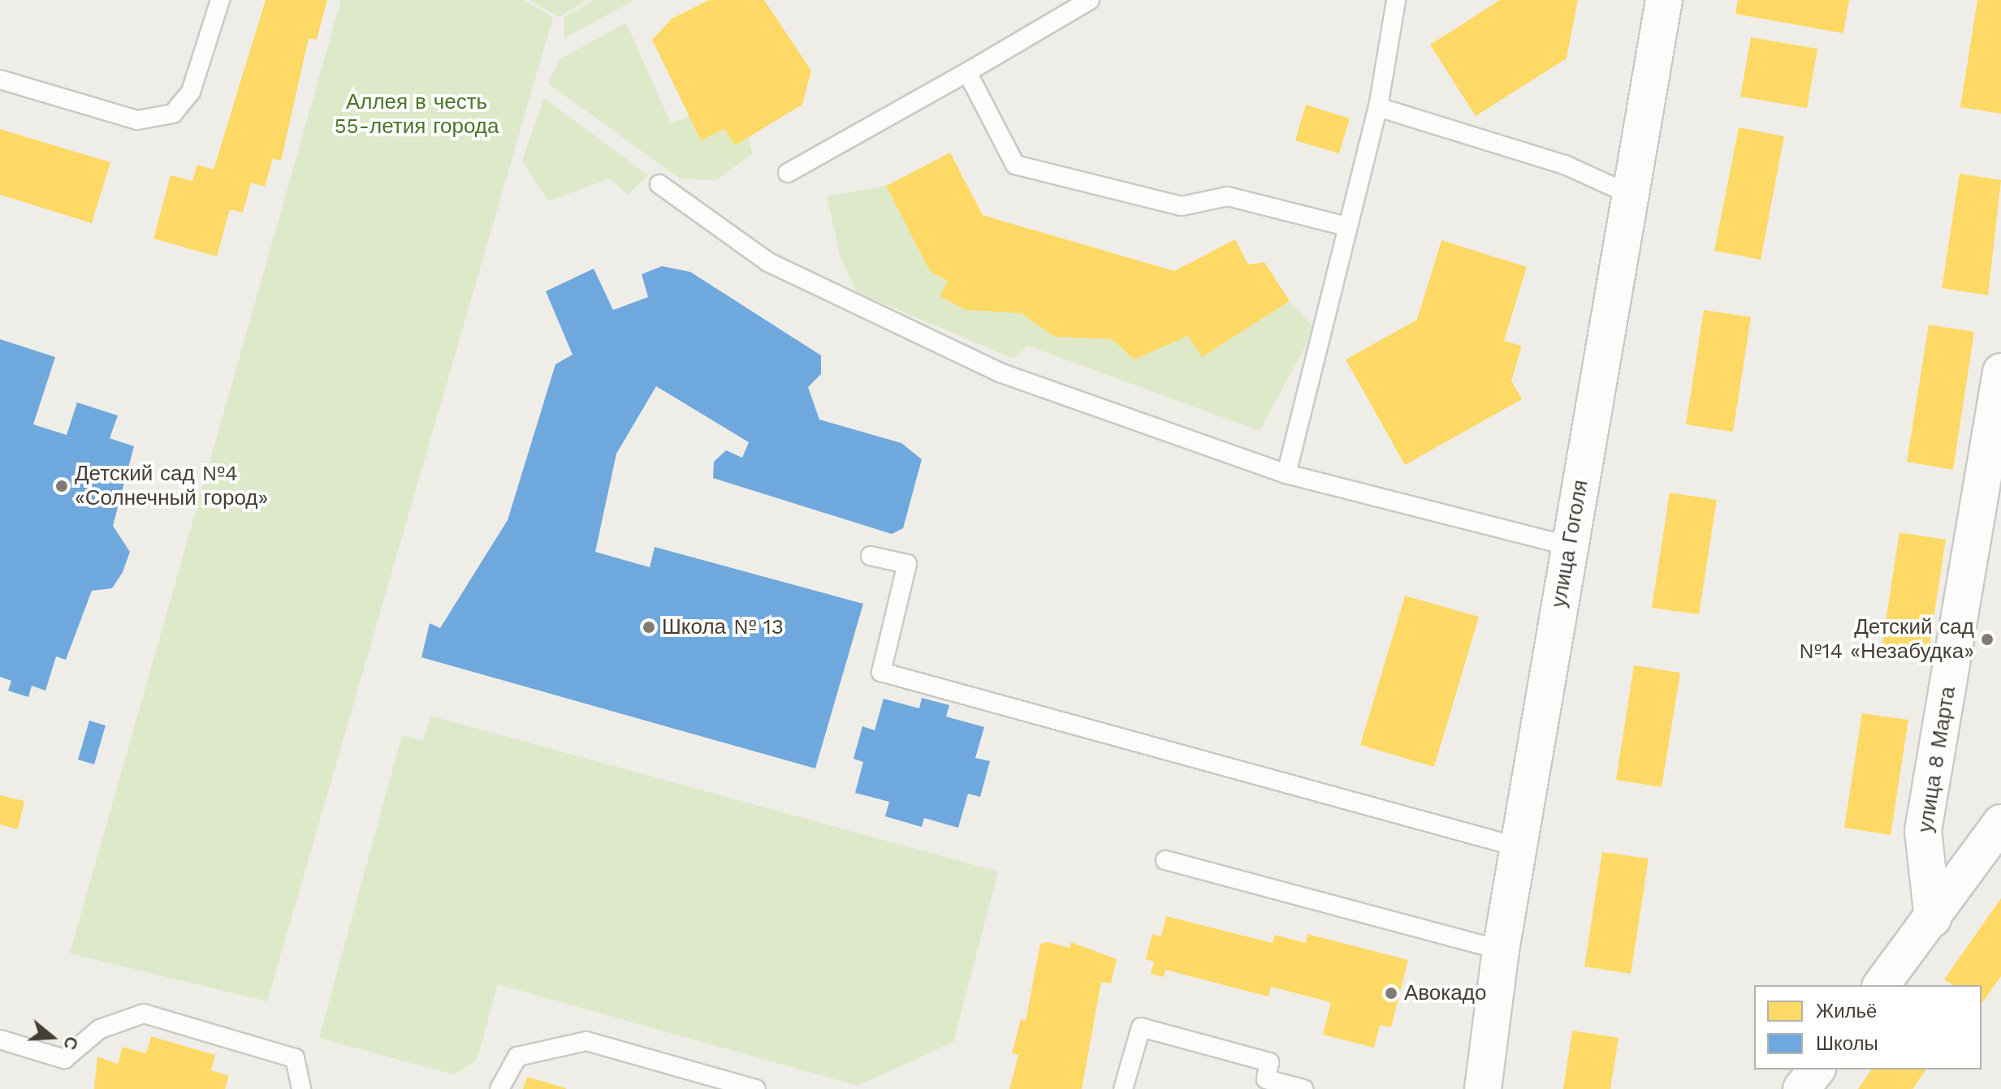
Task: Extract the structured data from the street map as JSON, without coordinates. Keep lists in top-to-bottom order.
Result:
{
  "streets": {
    "street": ["улица Гоголя", "улица 8 Марта"]
  },
  "parks": ["Аллея в честь 55-летия города"],
  "places": [
    "Детский сад №4 «Солнечный город»",
    "Школа № 13",
    "Детский сад №14 «Незабудка»",
    "Авокадо"
  ],
  "legend": ["Жильё", "Школы"],
  "north": "right"
}
